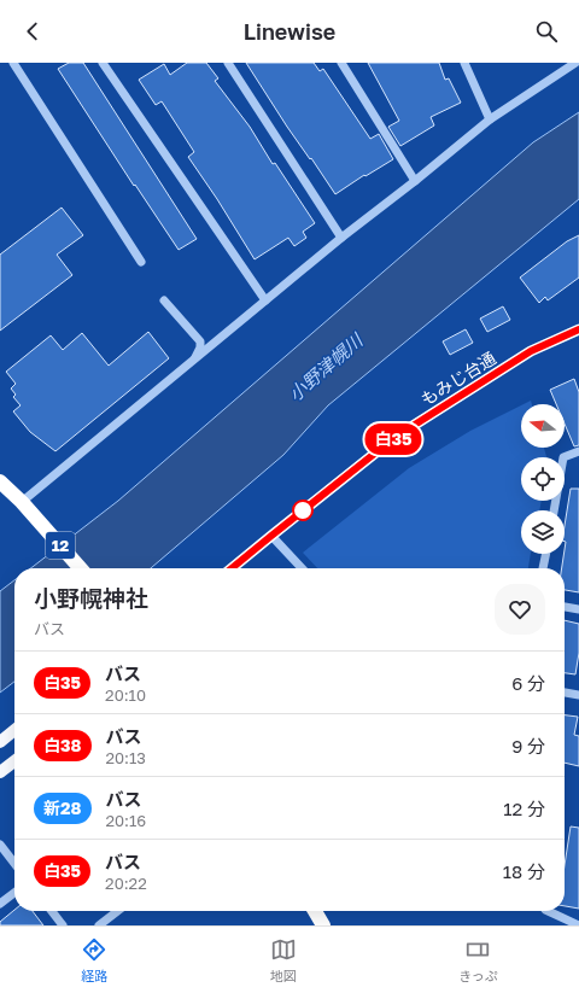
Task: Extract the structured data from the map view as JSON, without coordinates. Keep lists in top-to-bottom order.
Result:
{
  "streets": {
    "highway": ["12"],
    "street": ["もみじ台通"]
  },
  "water": ["小野津幌川"],
  "lines": ["bus line 白35"],
  "north": "left",
  "page": {
    "header": "Linewise",
    "on_map": "白35",
    "heading": ["小野幌神社", "バス"],
    "list": [
      {
        "mark": "白35",
        "name": "バス",
        "note": "20:10",
        "value": "6 分"
      },
      {
        "mark": "白38",
        "name": "バス",
        "note": "20:13",
        "value": "9 分"
      },
      {
        "mark": "新28",
        "name": "バス",
        "note": "20:16",
        "value": "12 分"
      },
      {
        "mark": "白35",
        "name": "バス",
        "note": "20:22",
        "value": "18 分"
      }
    ],
    "tabs": ["経路", "地図", "きっぷ"]
  }
}
